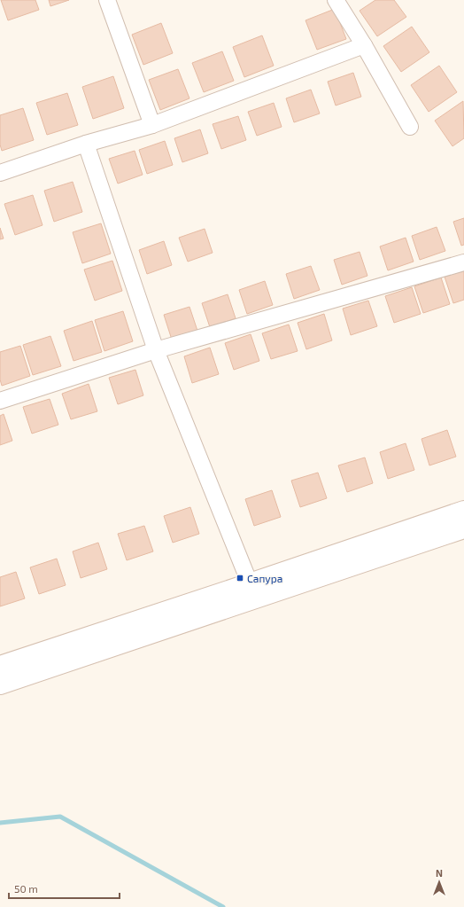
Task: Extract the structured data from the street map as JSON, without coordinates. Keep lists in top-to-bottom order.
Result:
{
  "places": {
    "transit": ["Сапура"]
  },
  "scale_bar": "50 m",
  "north": "top"
}
